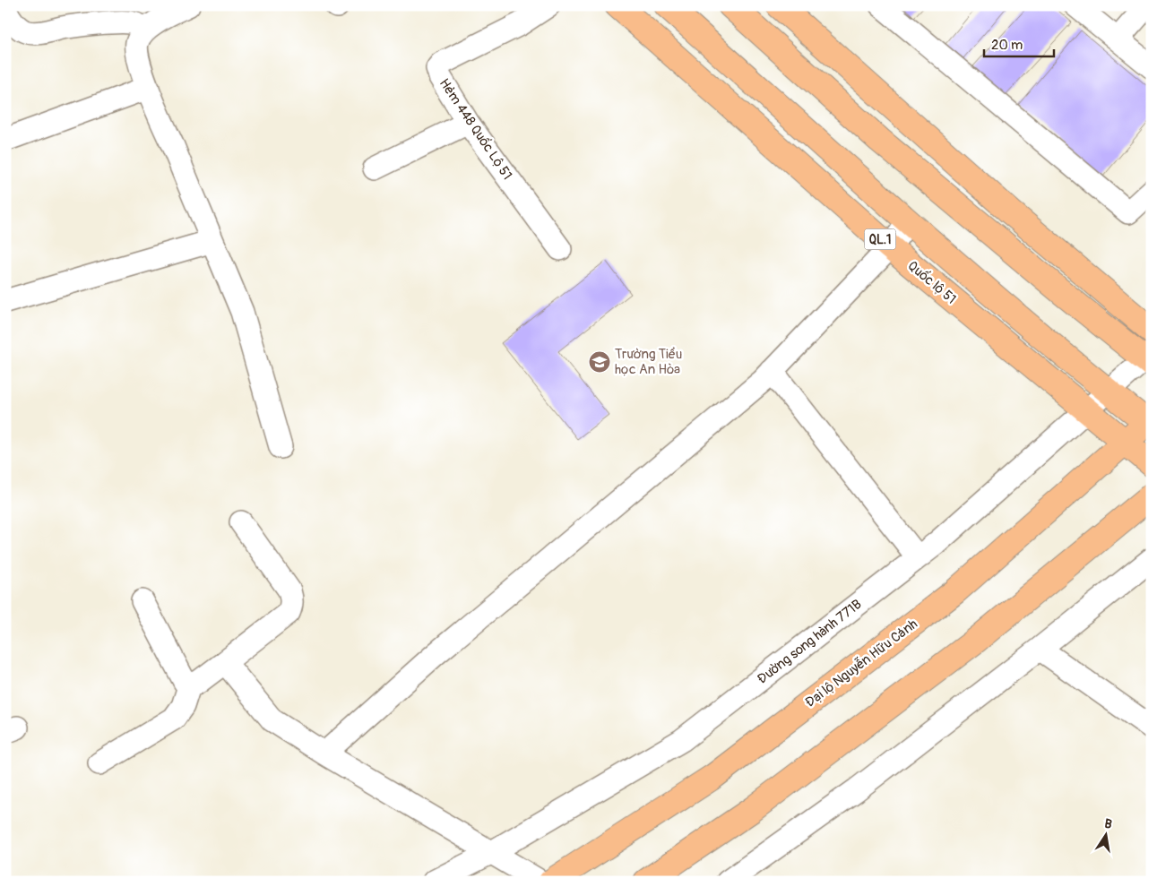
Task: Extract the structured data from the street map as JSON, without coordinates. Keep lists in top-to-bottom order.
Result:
{
  "streets": {
    "main road": ["QL.1", "Quốc lộ 51", "Đại lộ Nguyễn Hữu Cảnh"],
    "street": ["Hẻm 448 Quốc Lộ 51", "Đường song hành 771B"]
  },
  "crossings": [
    ["QL.1", "Đường song hành 771B"],
    ["QL.1", "Đại lộ Nguyễn Hữu Cảnh"],
    ["Quốc lộ 51", "Đường song hành 771B"],
    ["Quốc lộ 51", "Đại lộ Nguyễn Hữu Cảnh"]
  ],
  "places": {
    "school or university": ["Trường Tiểu học An Hòa"]
  },
  "scale_bar": "20 m",
  "north": "top"
}
